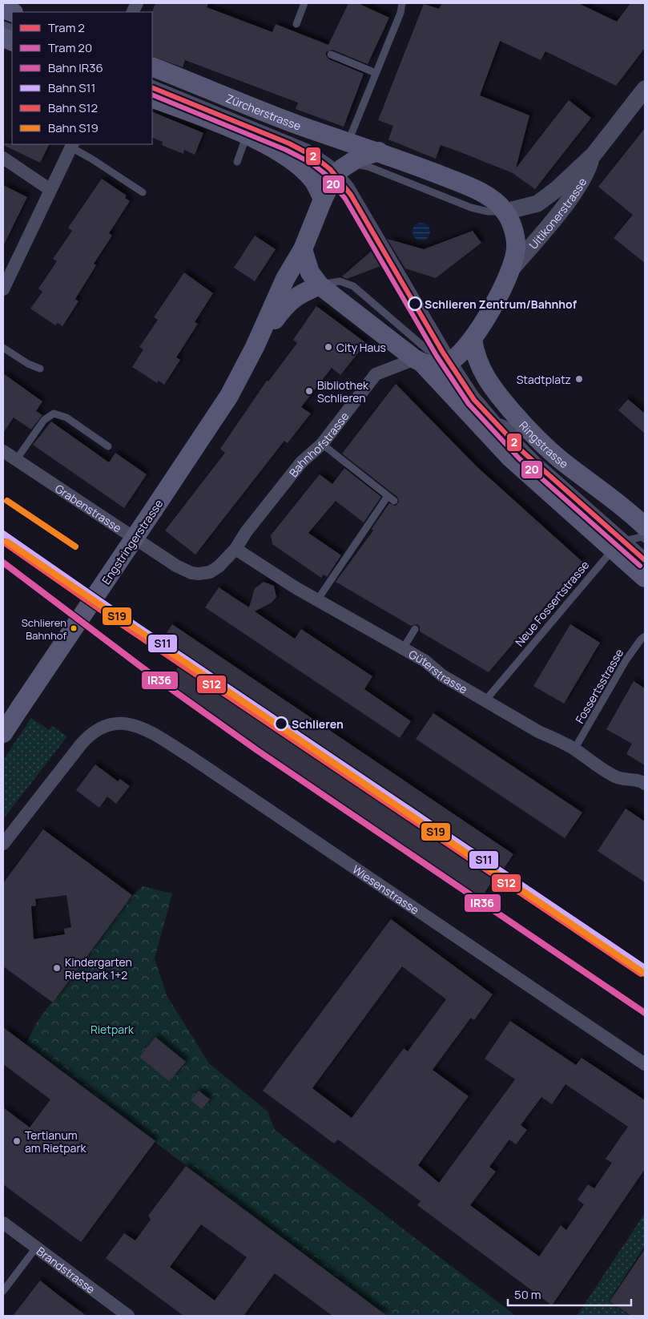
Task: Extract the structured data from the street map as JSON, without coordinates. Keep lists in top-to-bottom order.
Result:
{
  "streets": {
    "main road": ["Zürcherstrasse", "Ringstrasse", "Engstringerstrasse"],
    "street": [
      "Uitikonerstrasse",
      "Bahnhofstrasse",
      "Grabenstrasse",
      "Güterstrasse",
      "Wiesenstrasse",
      "Brandstrasse"
    ],
    "lane": ["Neue Fossertstrasse", "Fossertsstrasse"]
  },
  "crossings": [
    ["Zürcherstrasse", "Uitikonerstrasse"],
    ["Bahnhofstrasse", "Grabenstrasse"],
    ["Bahnhofstrasse", "Güterstrasse"],
    ["Grabenstrasse", "Güterstrasse"],
    ["Neue Fossertstrasse", "Güterstrasse"],
    ["Güterstrasse", "Fossertsstrasse"]
  ],
  "parks": ["Rietpark"],
  "places": [
    "Schlieren Zentrum/Bahnhof",
    "City Haus",
    "Stadtplatz",
    "Bibliothek Schlieren",
    "Schlieren Bahnhof",
    "Schlieren",
    "Kindergarten Rietpark 1+2",
    "Tertianum am Rietpark"
  ],
  "lines": [
    "tram line 2",
    "tram line 20",
    "rail line S19",
    "rail line S11",
    "rail line S12",
    "rail line IR36"
  ],
  "legend": [
    "Tram 2",
    "Tram 20",
    "Bahn IR36",
    "Bahn S11",
    "Bahn S12",
    "Bahn S19"
  ],
  "scale_bar": "50 m"
}
